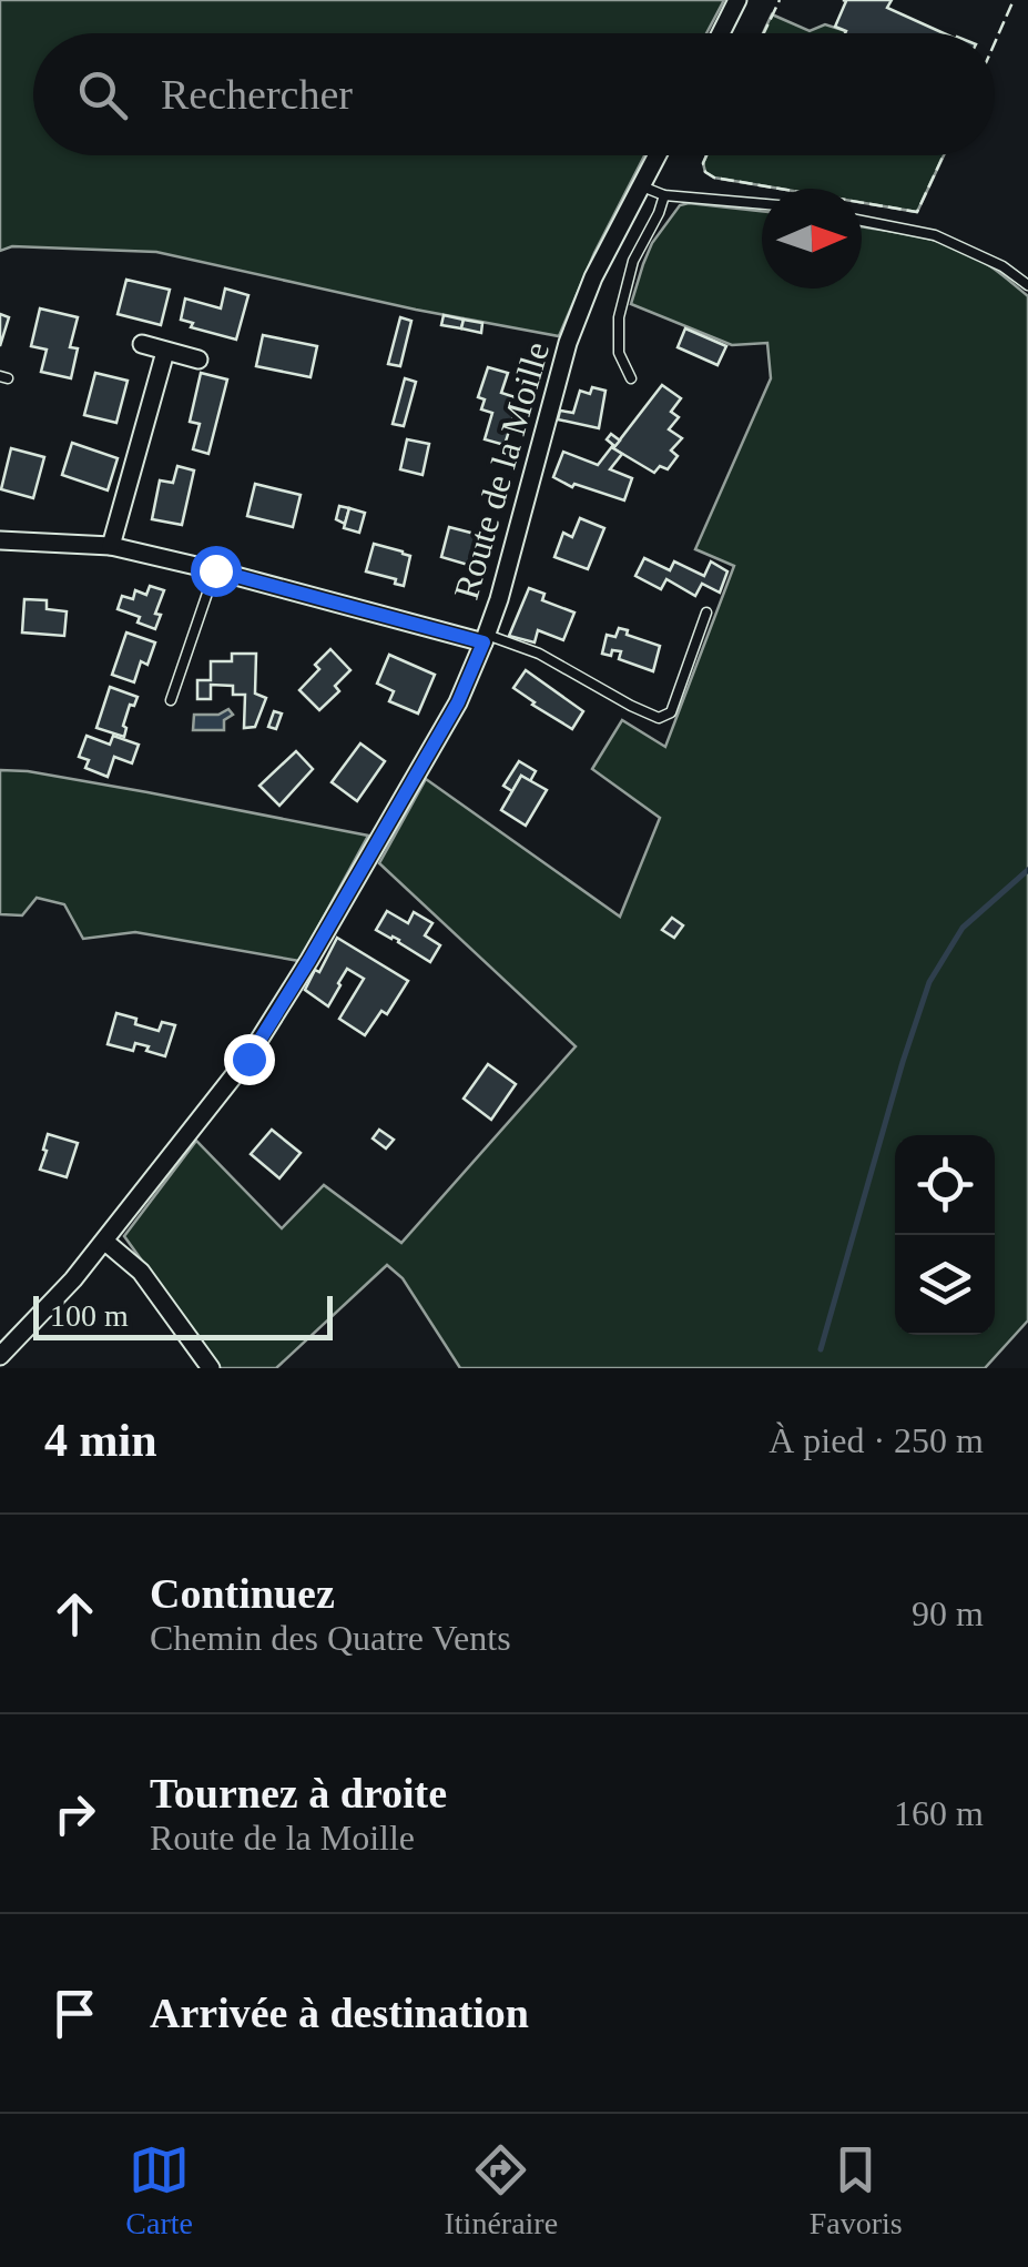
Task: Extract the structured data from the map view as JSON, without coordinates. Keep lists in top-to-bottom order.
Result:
{
  "streets": {
    "street": ["Route de la Moille"]
  },
  "scale_bar": "100 m",
  "north": "right",
  "page": {
    "search": "Rechercher",
    "scale": "100 m",
    "heading": ["4 min", "À pied · 250 m"],
    "list": [
      ["Continuez", "Chemin des Quatre Vents", "90 m"],
      ["Tournez à droite", "Route de la Moille", "160 m"],
      "Arrivée à destination"
    ],
    "nav": ["Carte", "Itinéraire", "Favoris"]
  }
}
